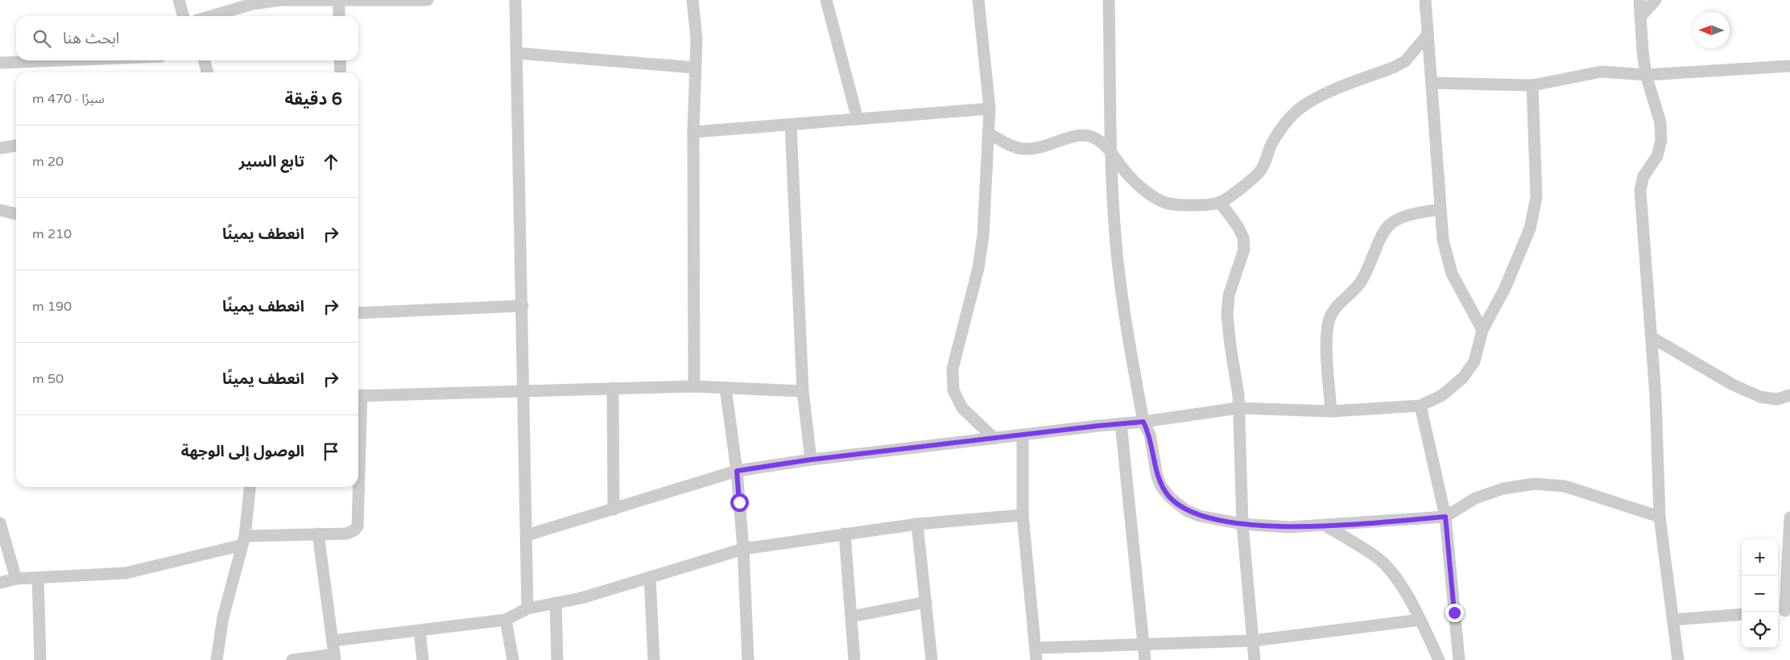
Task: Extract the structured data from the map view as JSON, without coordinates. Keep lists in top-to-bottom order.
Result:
{
  "north": "left",
  "page": {
    "search": "ابحث هنا",
    "heading": ["6 دقيقة", "سيرًا · 470 m"],
    "list": [
      ["تابع السير", "20 m"],
      ["انعطف يمينًا", "210 m"],
      ["انعطف يمينًا", "190 m"],
      ["انعطف يمينًا", "50 m"],
      "الوصول إلى الوجهة"
    ],
    "map_buttons": ["+", "−"]
  }
}
